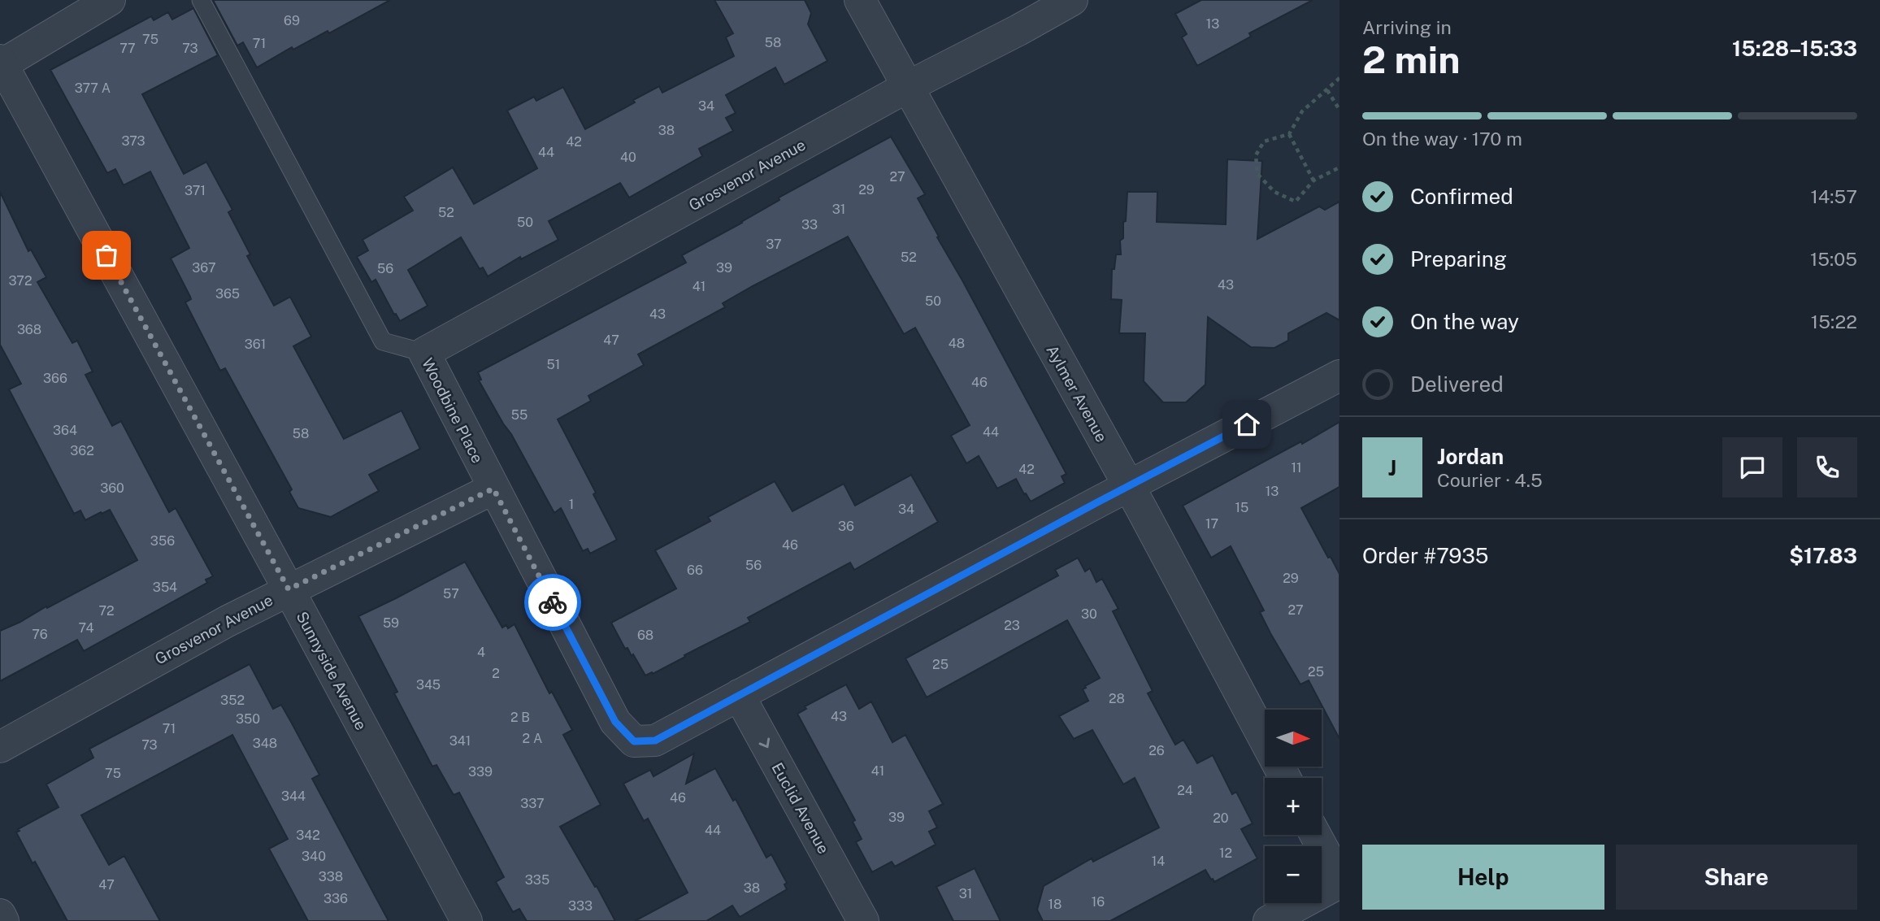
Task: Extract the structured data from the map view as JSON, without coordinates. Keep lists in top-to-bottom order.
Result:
{
  "streets": {
    "street": [
      "Grosvenor Avenue",
      "Aylmer Avenue",
      "Woodbine Place",
      "Sunnyside Avenue",
      "Euclid Avenue"
    ]
  },
  "crossings": [
    ["Grosvenor Avenue", "Aylmer Avenue"],
    ["Grosvenor Avenue", "Woodbine Place"],
    ["Grosvenor Avenue", "Sunnyside Avenue"],
    ["Aylmer Avenue", "Woodbine Place"],
    ["Woodbine Place", "Euclid Avenue"]
  ],
  "one_way": ["Euclid Avenue"],
  "house_numbers": [
    "69",
    "13",
    "75",
    "58",
    "71",
    "77",
    "73",
    "377 A",
    "34",
    "38",
    "373",
    "42",
    "44",
    "40",
    "27",
    "29",
    "371",
    "31",
    "52",
    "50",
    "33",
    "37",
    "52",
    "367",
    "39",
    "56",
    "372",
    "43",
    "41",
    "365",
    "50",
    "43",
    "368",
    "47",
    "48",
    "361",
    "51",
    "366",
    "46",
    "55",
    "364",
    "44",
    "58",
    "362",
    "11",
    "42",
    "360",
    "13",
    "1",
    "15",
    "34",
    "17",
    "36",
    "356",
    "46",
    "56",
    "66",
    "29",
    "354",
    "57",
    "27",
    "72",
    "30",
    "59",
    "23",
    "74",
    "76",
    "68",
    "4",
    "25",
    "25",
    "2",
    "345",
    "28",
    "352",
    "43",
    "2 B",
    "350",
    "71",
    "2 A",
    "341",
    "348",
    "73",
    "26",
    "41",
    "339",
    "75",
    "24",
    "344",
    "46",
    "337",
    "39",
    "20",
    "44",
    "342",
    "12",
    "340",
    "14",
    "338",
    "335",
    "47",
    "38",
    "31",
    "336",
    "16",
    "18",
    "333"
  ],
  "north": "right",
  "page": {
    "heading": ["2 min", "Arriving in", "15:28–15:33"],
    "panel": [
      "Jordan",
      "Courier · 4.5",
      "Order #7935",
      "$17.83"
    ],
    "bar": "On the way · 170 m",
    "list": [
      ["Confirmed", "14:57"],
      ["Preparing", "15:05"],
      ["On the way", "15:22"],
      "Delivered"
    ],
    "round": "J",
    "map_buttons": ["+", "−"],
    "buttons": ["Help", "Share"]
  }
}
